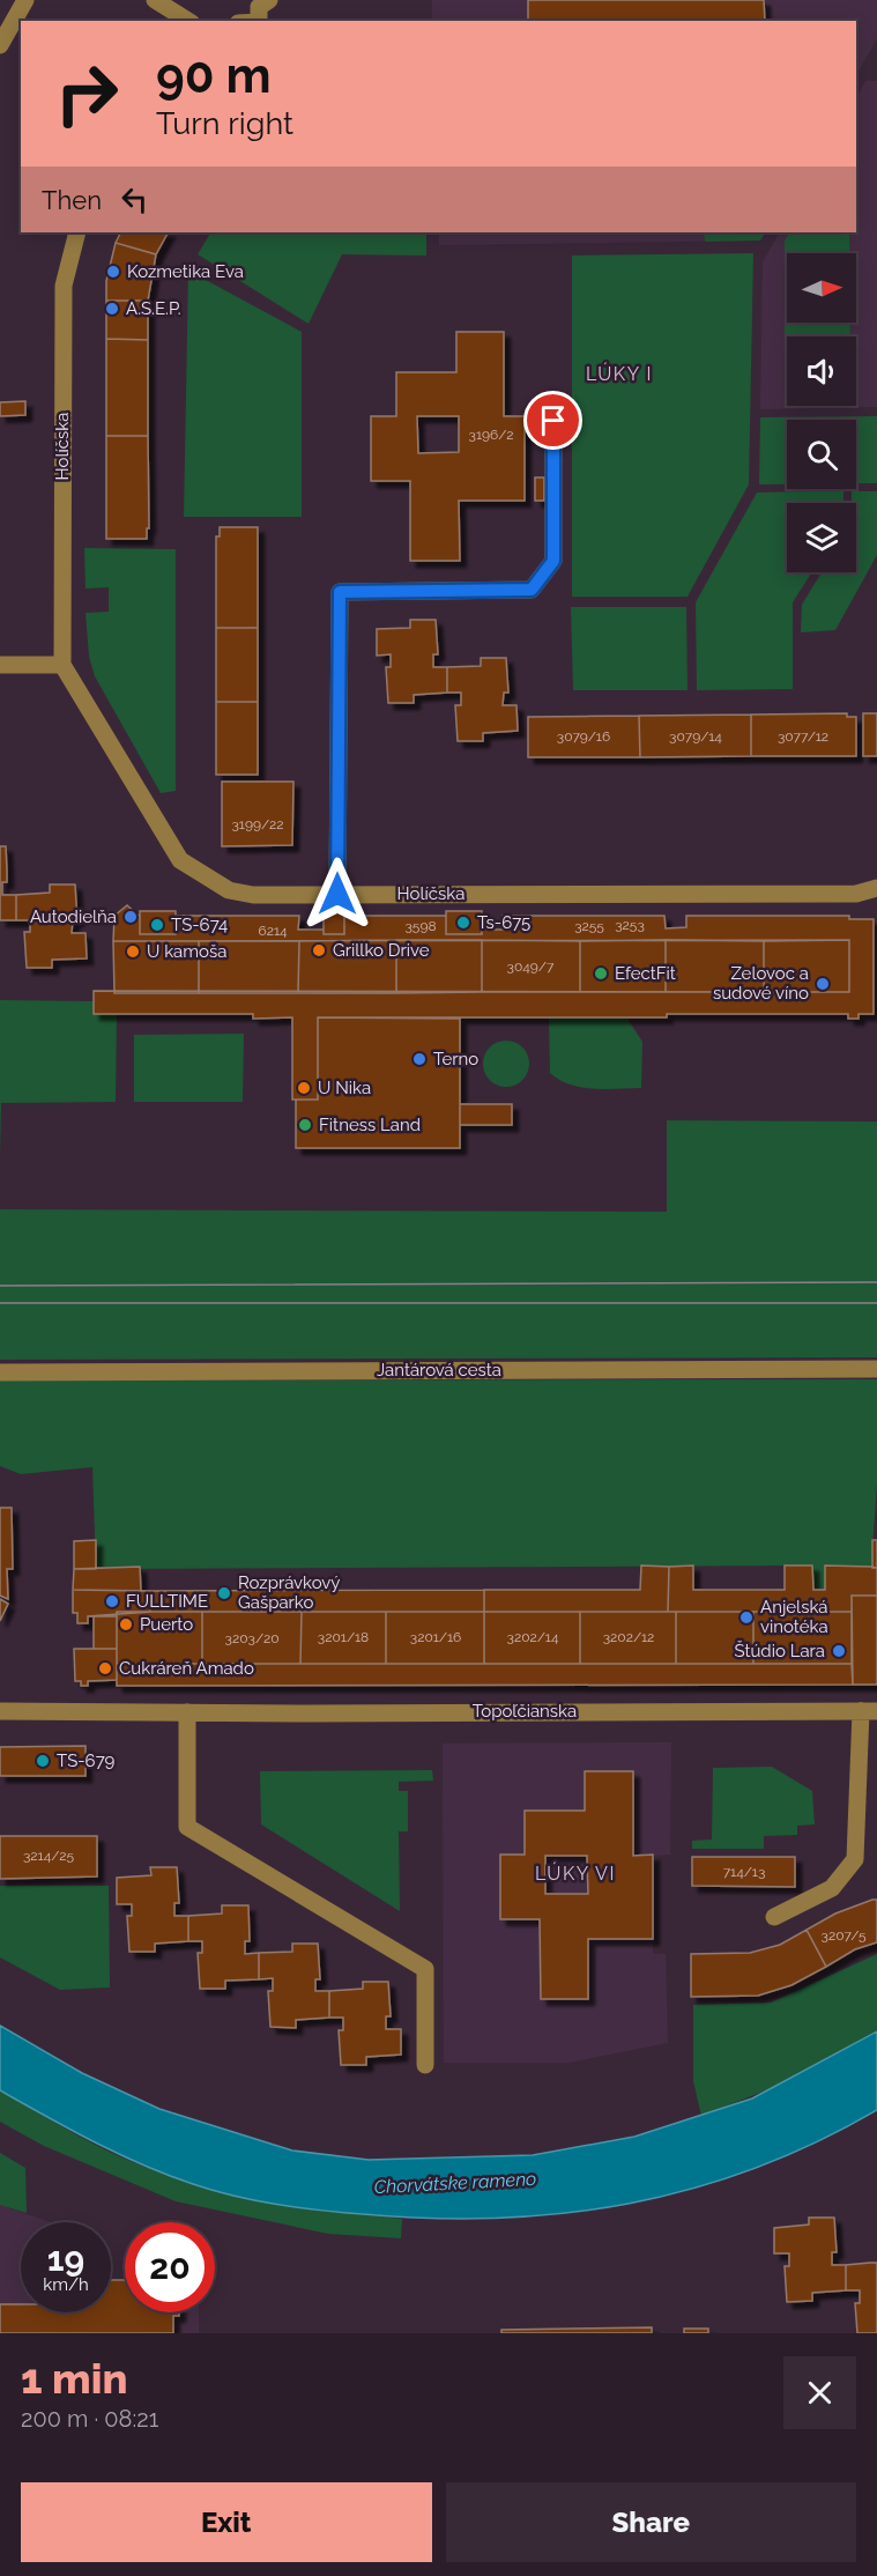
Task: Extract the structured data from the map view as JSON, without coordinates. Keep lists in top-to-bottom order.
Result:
{
  "streets": {
    "street": ["Holíčska", "Jantárová cesta", "Topoľčianska"]
  },
  "districts": ["LÚKY I", "LÚKY VI"],
  "water": ["Chorvátske rameno"],
  "places": [
    "Kozmetika Eva",
    "A.S.E.P.",
    "Autodielňa",
    "Ts-675",
    "TS-674",
    "Grillko Drive",
    "U kamoša",
    "EfectFit",
    "Zelovoc a sudové víno",
    "Terno",
    "U Nika",
    "Fitness Land",
    "Rozprávkový Gašparko",
    "FULLTIME",
    "Anjelská vinotéka",
    "Puerto",
    "Štúdio Lara",
    "Cukráreň Amado",
    "TS-679"
  ],
  "house_numbers": [
    "3196/2",
    "3079/16",
    "3079/14",
    "3077/12",
    "3199/22",
    "3253",
    "3598",
    "3255",
    "6214",
    "3049/7",
    "3201/18",
    "3201/16",
    "3202/14",
    "3202/12",
    "3203/20",
    "3214/25",
    "714/13",
    "3207/5"
  ],
  "north": "right",
  "page": {
    "turn": ["90 m", "Turn right"],
    "then": "Then",
    "speed": "19 km/h",
    "limit": "20",
    "heading": ["1 min", "200 m · 08:21"],
    "buttons": ["Exit", "Share"]
  }
}
